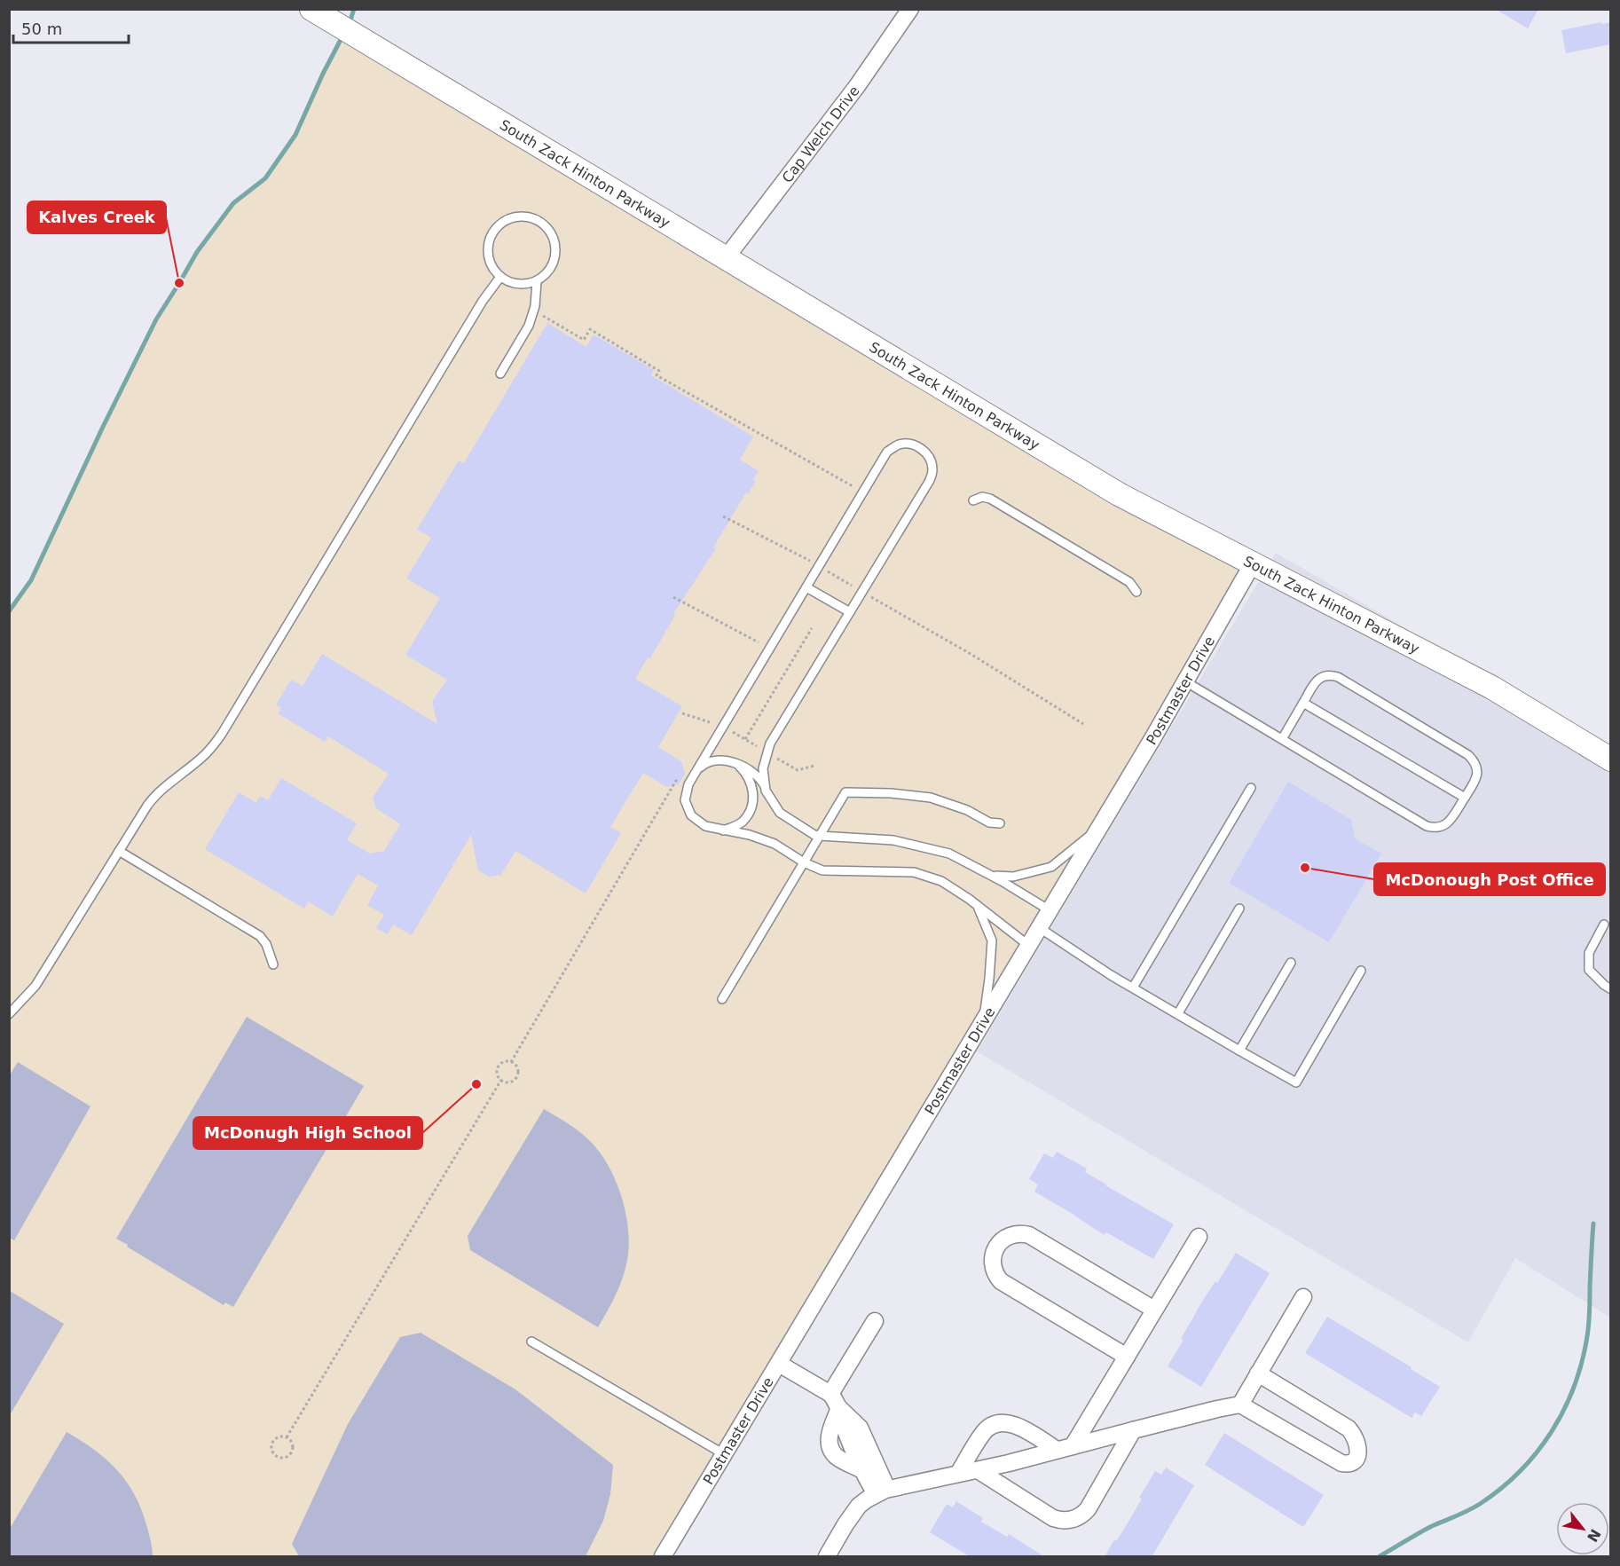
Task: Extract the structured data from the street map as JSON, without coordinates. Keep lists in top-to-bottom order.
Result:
{
  "streets": {
    "main road": ["South Zack Hinton Parkway"],
    "street": ["Cap Welch Drive", "Postmaster Drive"]
  },
  "crossings": [
    ["Cap Welch Drive", "South Zack Hinton Parkway"],
    ["South Zack Hinton Parkway", "Postmaster Drive"]
  ],
  "places": ["Kalves Creek", "McDonough Post Office", "McDonugh High School"],
  "scale_bar": "50 m",
  "north": "bottom right"
}
